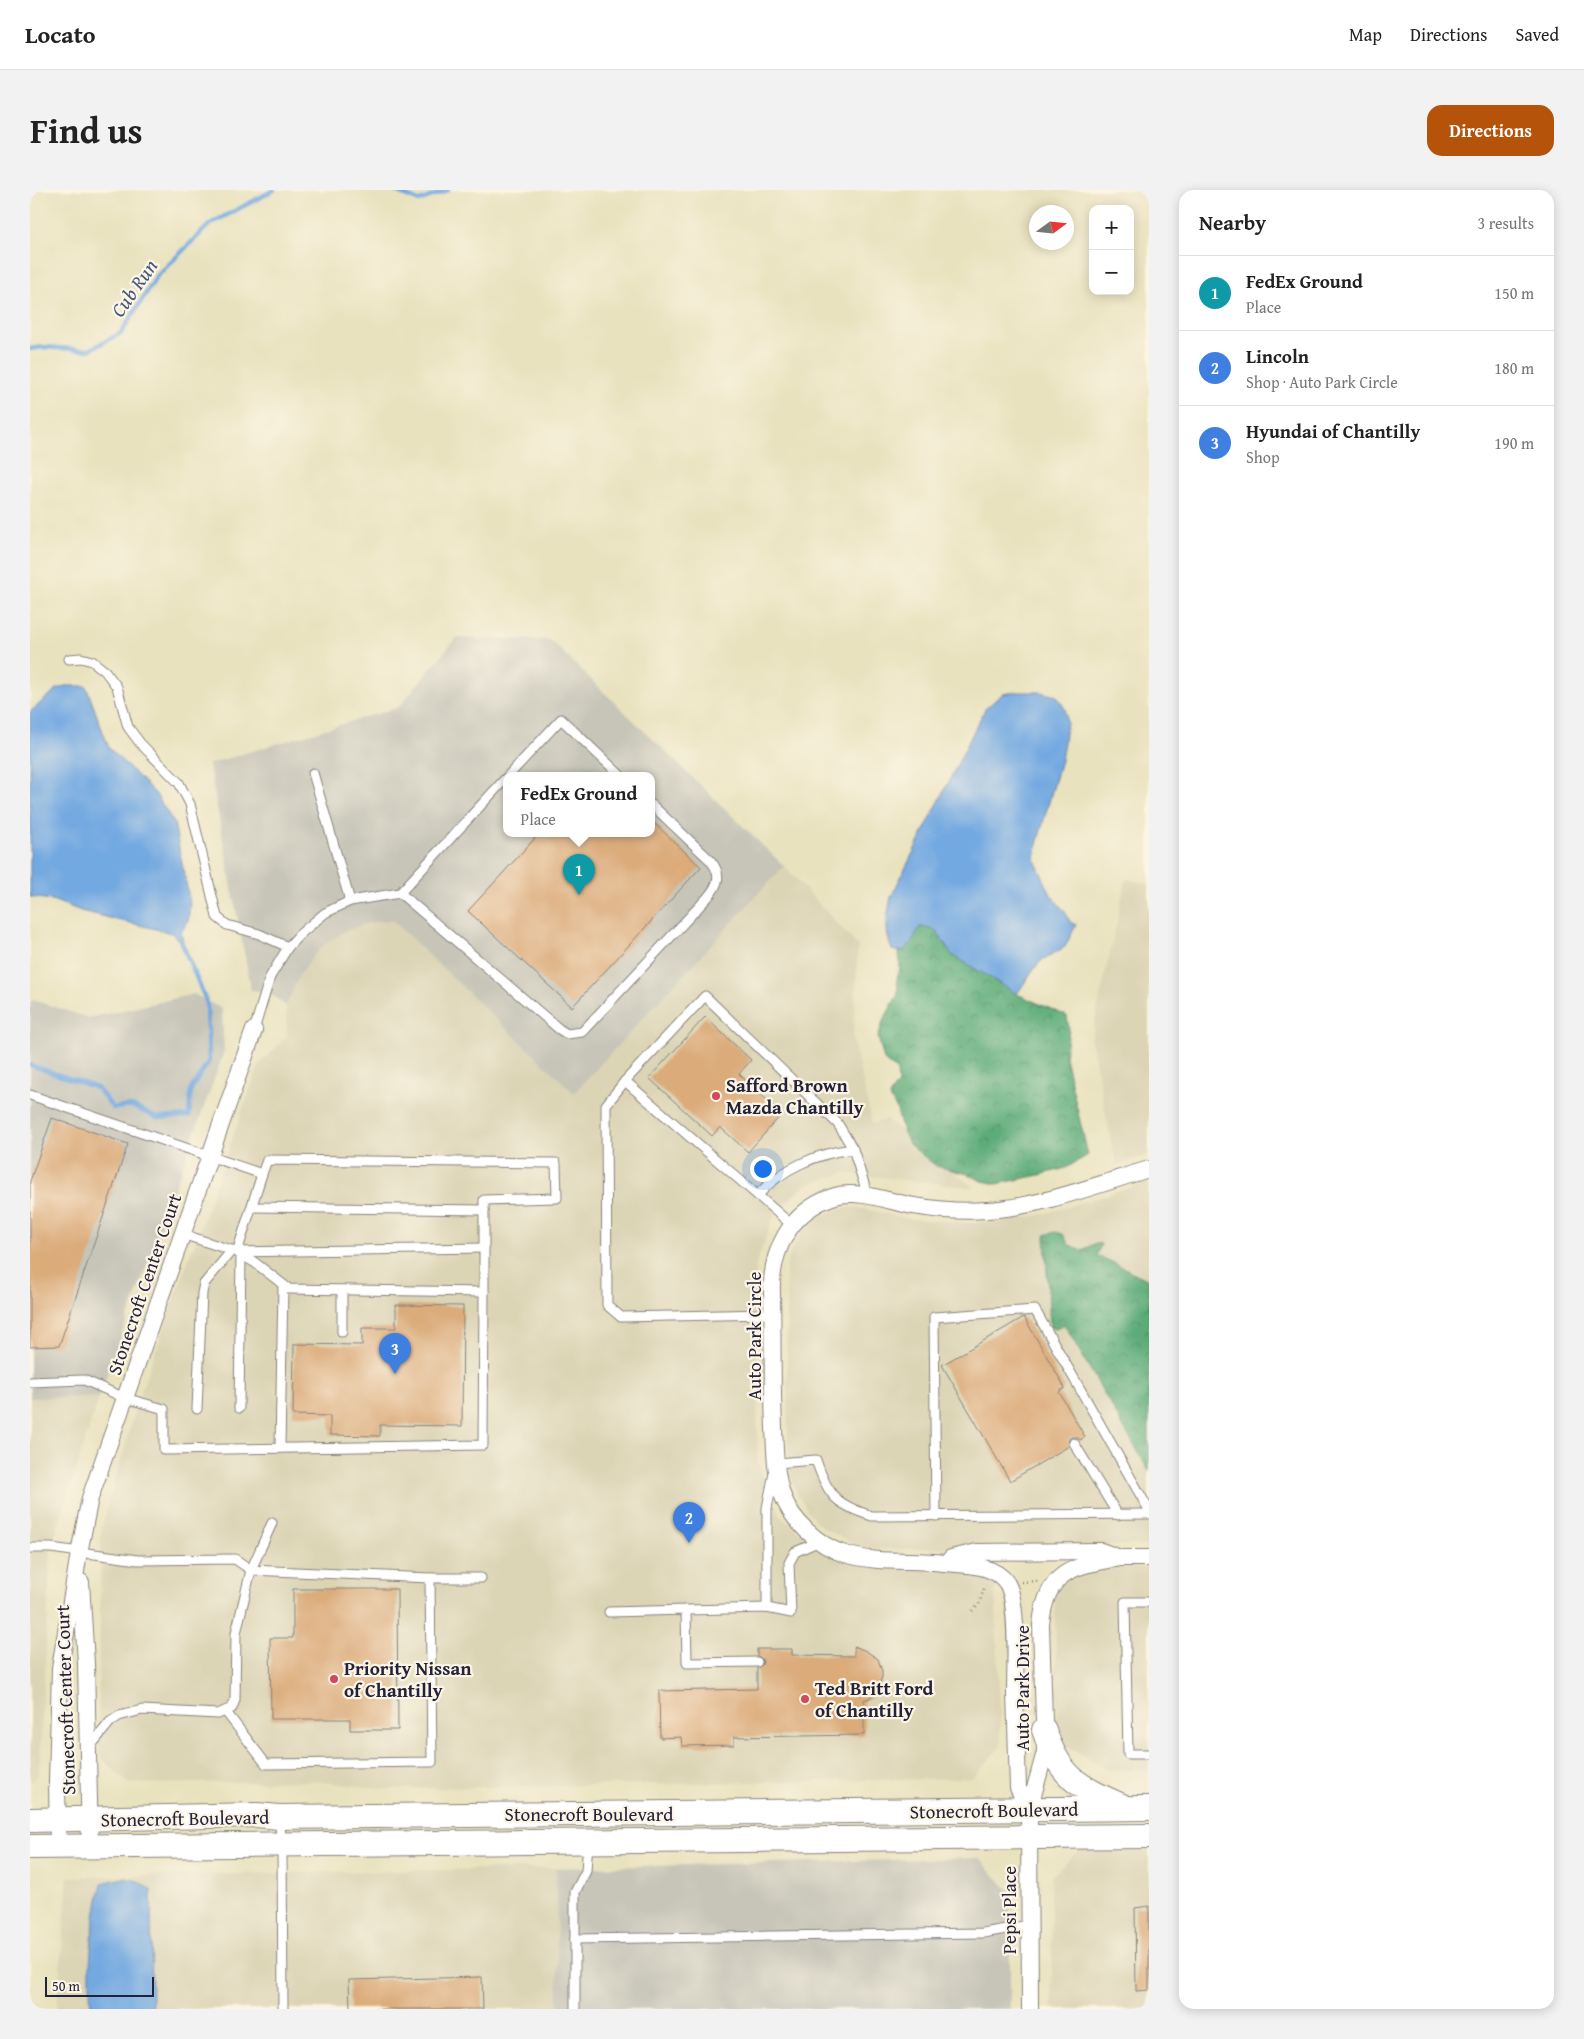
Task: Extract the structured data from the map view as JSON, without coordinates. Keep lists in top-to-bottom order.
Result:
{
  "streets": {
    "main road": ["Stonecroft Boulevard"],
    "street": [
      "Stonecroft Center Court",
      "Auto Park Circle",
      "Auto Park Drive",
      "Pepsi Place"
    ]
  },
  "crossings": [
    ["Stonecroft Center Court", "Stonecroft Boulevard"],
    ["Auto Park Circle", "Auto Park Drive"],
    ["Auto Park Drive", "Stonecroft Boulevard"],
    ["Auto Park Drive", "Pepsi Place"],
    ["Stonecroft Boulevard", "Pepsi Place"]
  ],
  "water": ["Cub Run"],
  "places": ["Safford Brown Mazda Chantilly", "Priority Nissan of Chantilly", "Ted Britt Ford of Chantilly"],
  "scale_bar": "50 m",
  "north": "right",
  "page": {
    "header": "Locato",
    "nav": ["Map", "Directions", "Saved"],
    "title": "Find us",
    "buttons": "Directions",
    "heading": ["Nearby", "3 results"],
    "map_buttons": ["+", "−"],
    "list": [
      {
        "mark": "1",
        "name": "FedEx Ground",
        "note": "Place",
        "value": "150 m"
      },
      {
        "mark": "2",
        "name": "Lincoln",
        "note": "Shop · Auto Park Circle",
        "value": "180 m"
      },
      {
        "mark": "3",
        "name": "Hyundai of Chantilly",
        "note": "Shop",
        "value": "190 m"
      }
    ],
    "popup": ["FedEx Ground", "Place"],
    "pins": ["1", "3", "2"],
    "scale": "50 m"
  }
}
